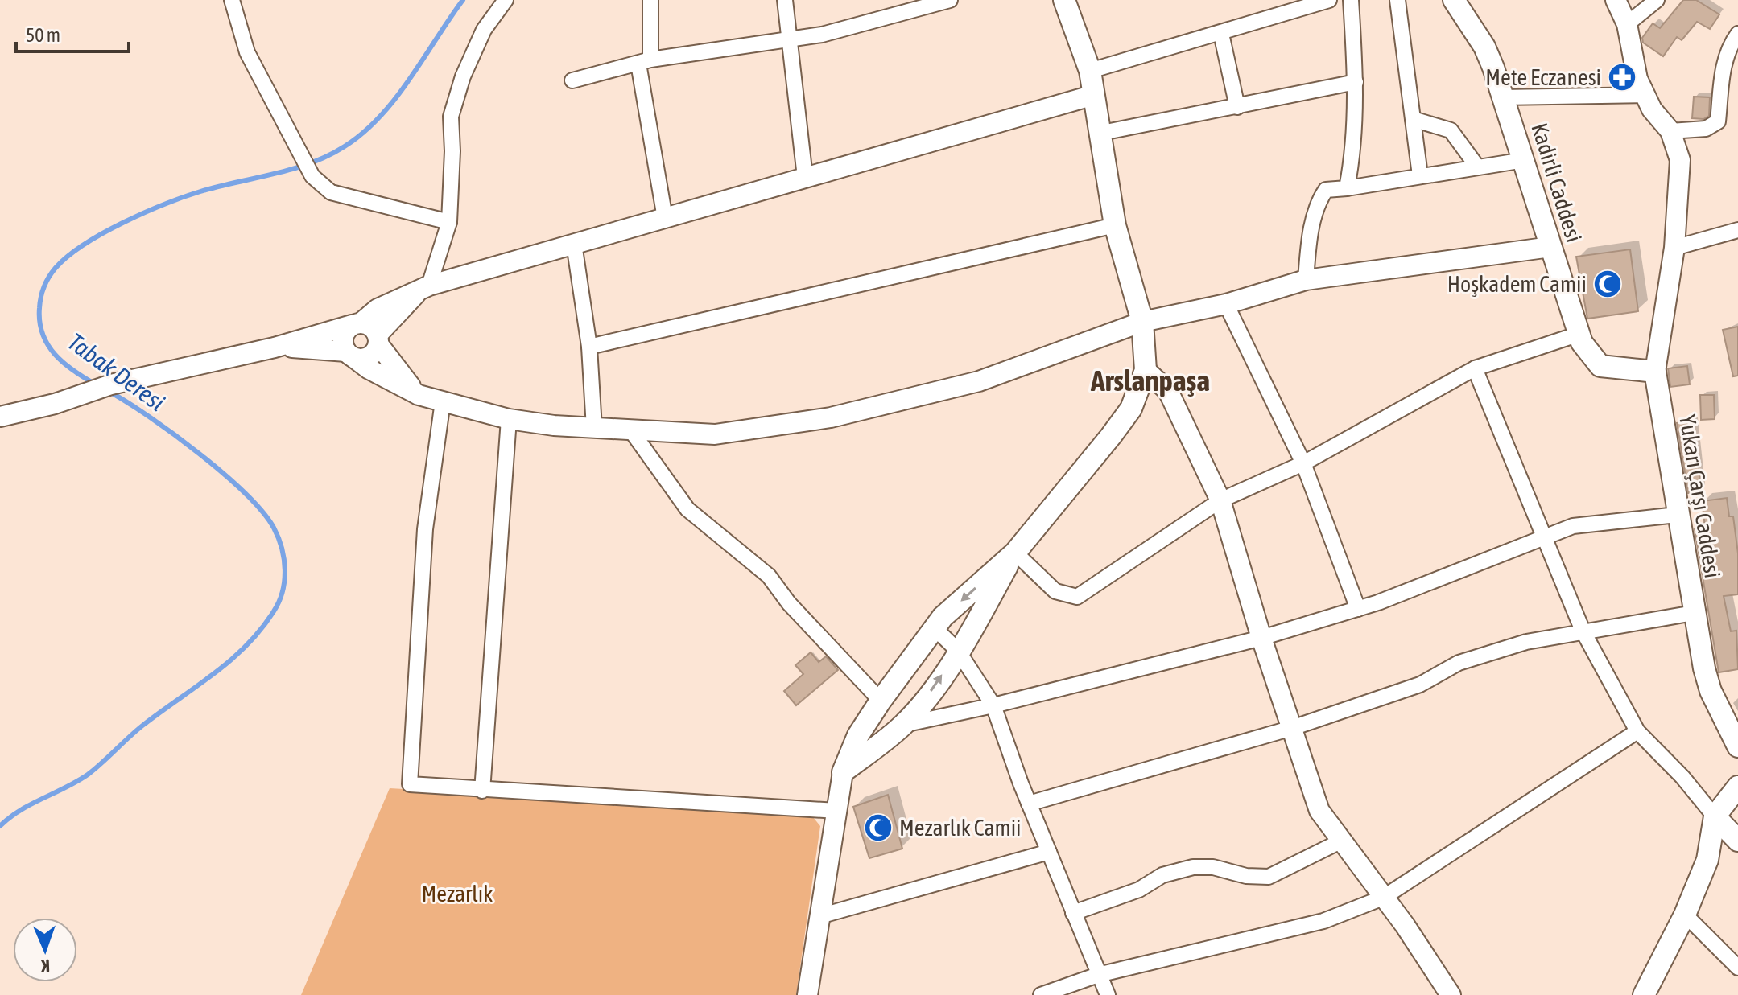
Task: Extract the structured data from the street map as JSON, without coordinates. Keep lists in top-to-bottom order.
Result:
{
  "streets": {
    "main road": ["Kadirli Caddesi", "Yukarı Çarşı Caddesi"]
  },
  "crossings": [
    ["Kadirli Caddesi", "Yukarı Çarşı Caddesi"]
  ],
  "districts": ["Arslanpaşa"],
  "water": ["Tabak Deresi"],
  "parks": ["Mezarlık"],
  "places": {
    "pharmacy": ["Mete Eczanesi"],
    "mosque": ["Hoşkadem Camii", "Mezarlık Camii"]
  },
  "scale_bar": "50 m",
  "north": "bottom"
}
